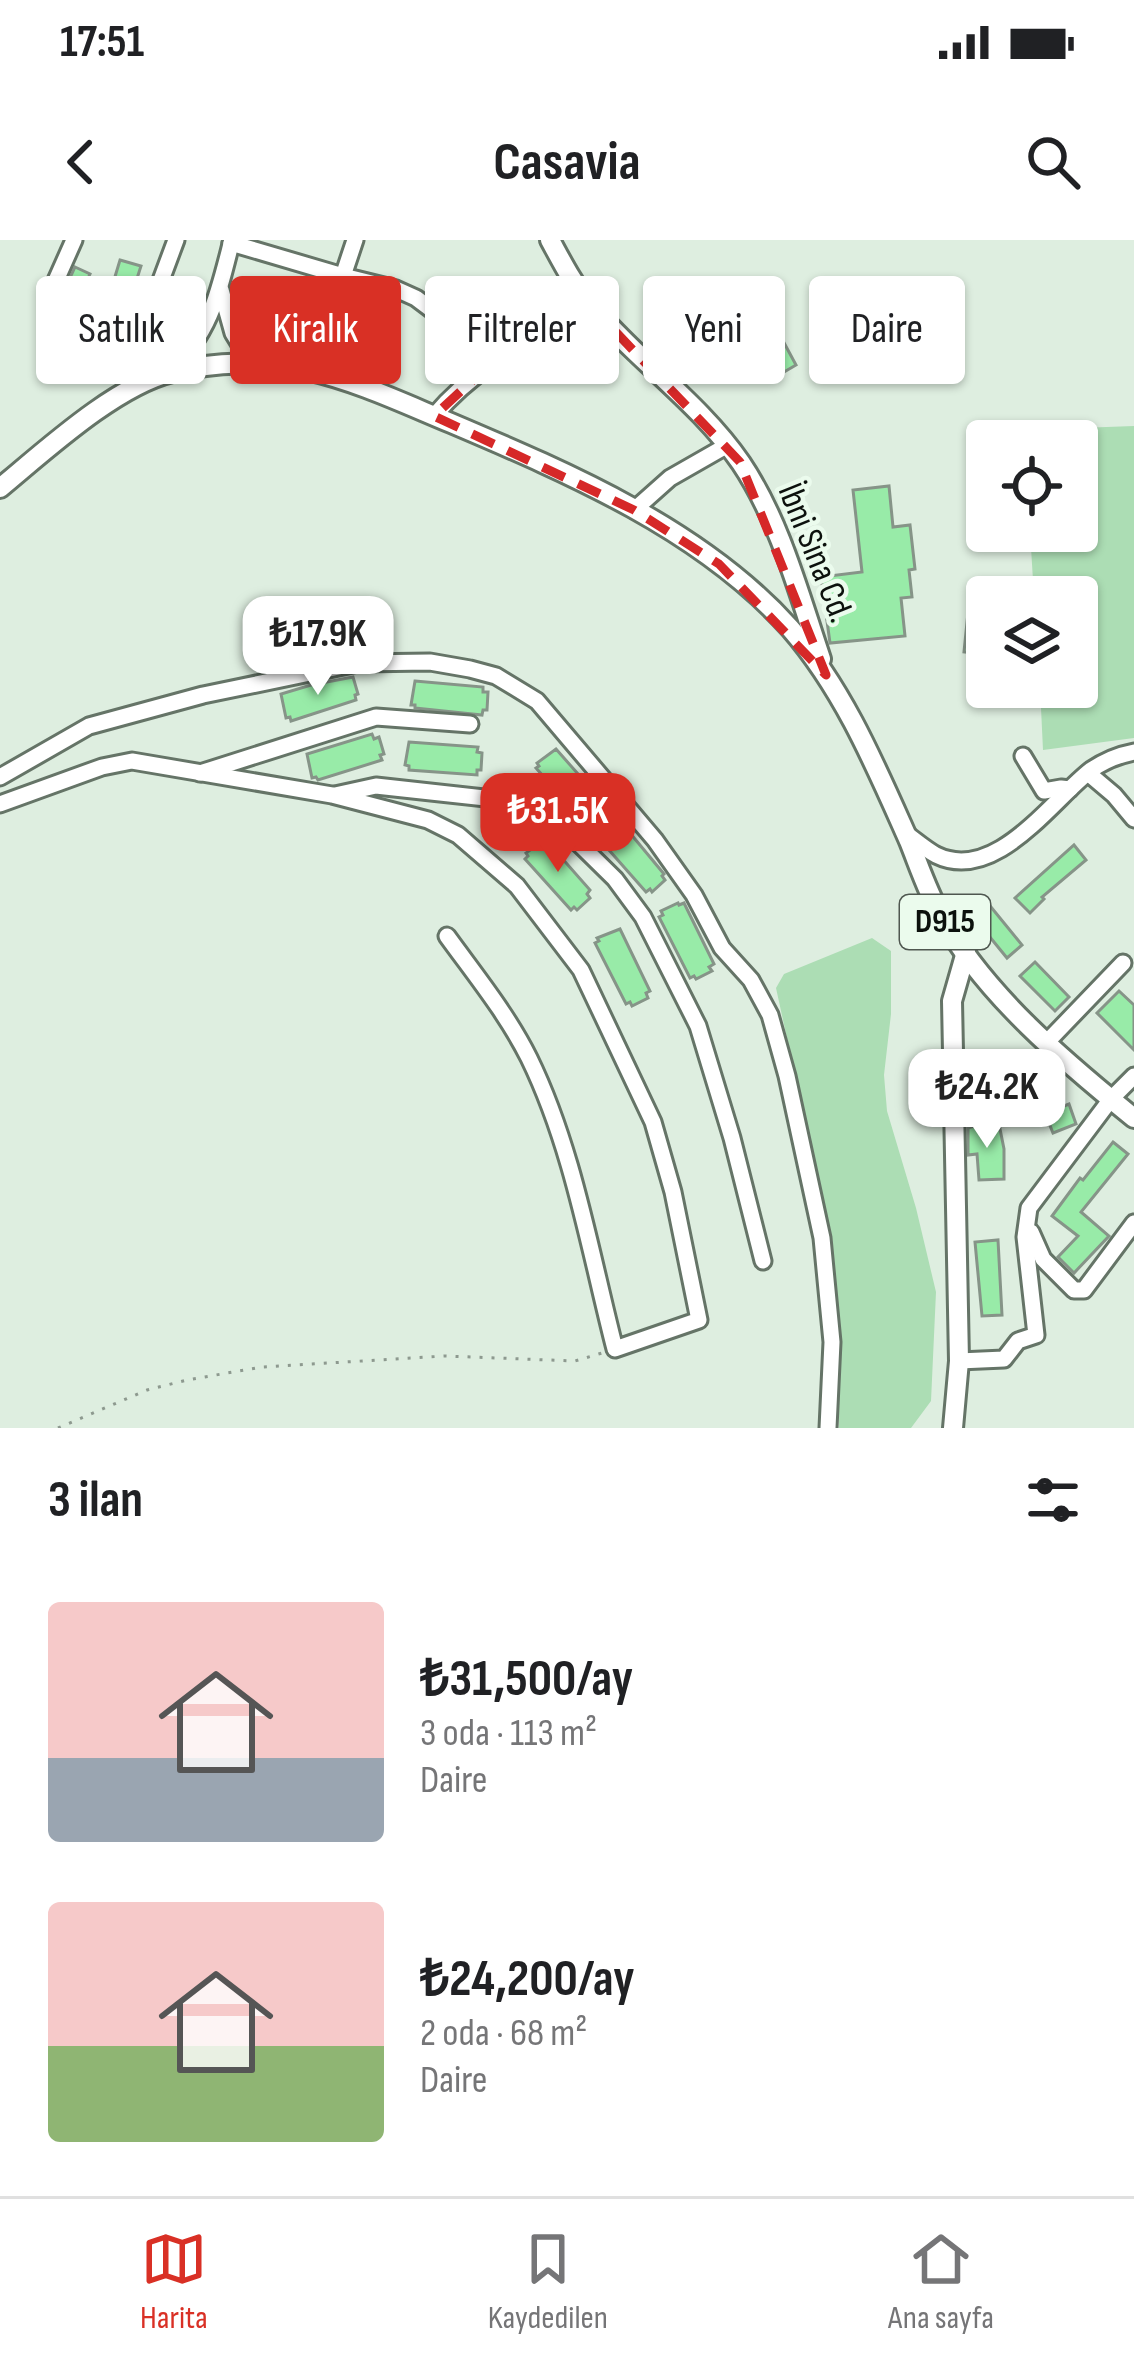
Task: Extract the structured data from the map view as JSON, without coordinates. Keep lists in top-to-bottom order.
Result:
{
  "streets": {
    "main road": ["İbni Sina Cd.", "D915"]
  },
  "crossings": [
    ["İbni Sina Cd.", "D915"]
  ],
  "page": {
    "status": "17:51",
    "header": "Casavia",
    "chip": [
      "Satılık",
      "Kiralık",
      "Filtreler",
      "Yeni",
      "Daire"
    ],
    "price": ["₺17.9K", "₺31.5K", "₺24.2K"],
    "heading": "3 ilan",
    "list": [
      {
        "name": "₺31,500/ay",
        "note": "3 oda · 113 m² · Daire"
      },
      {
        "name": "₺24,200/ay",
        "note": "2 oda · 68 m² · Daire"
      }
    ],
    "tabs": ["Harita", "Kaydedilen", "Ana sayfa"]
  }
}
